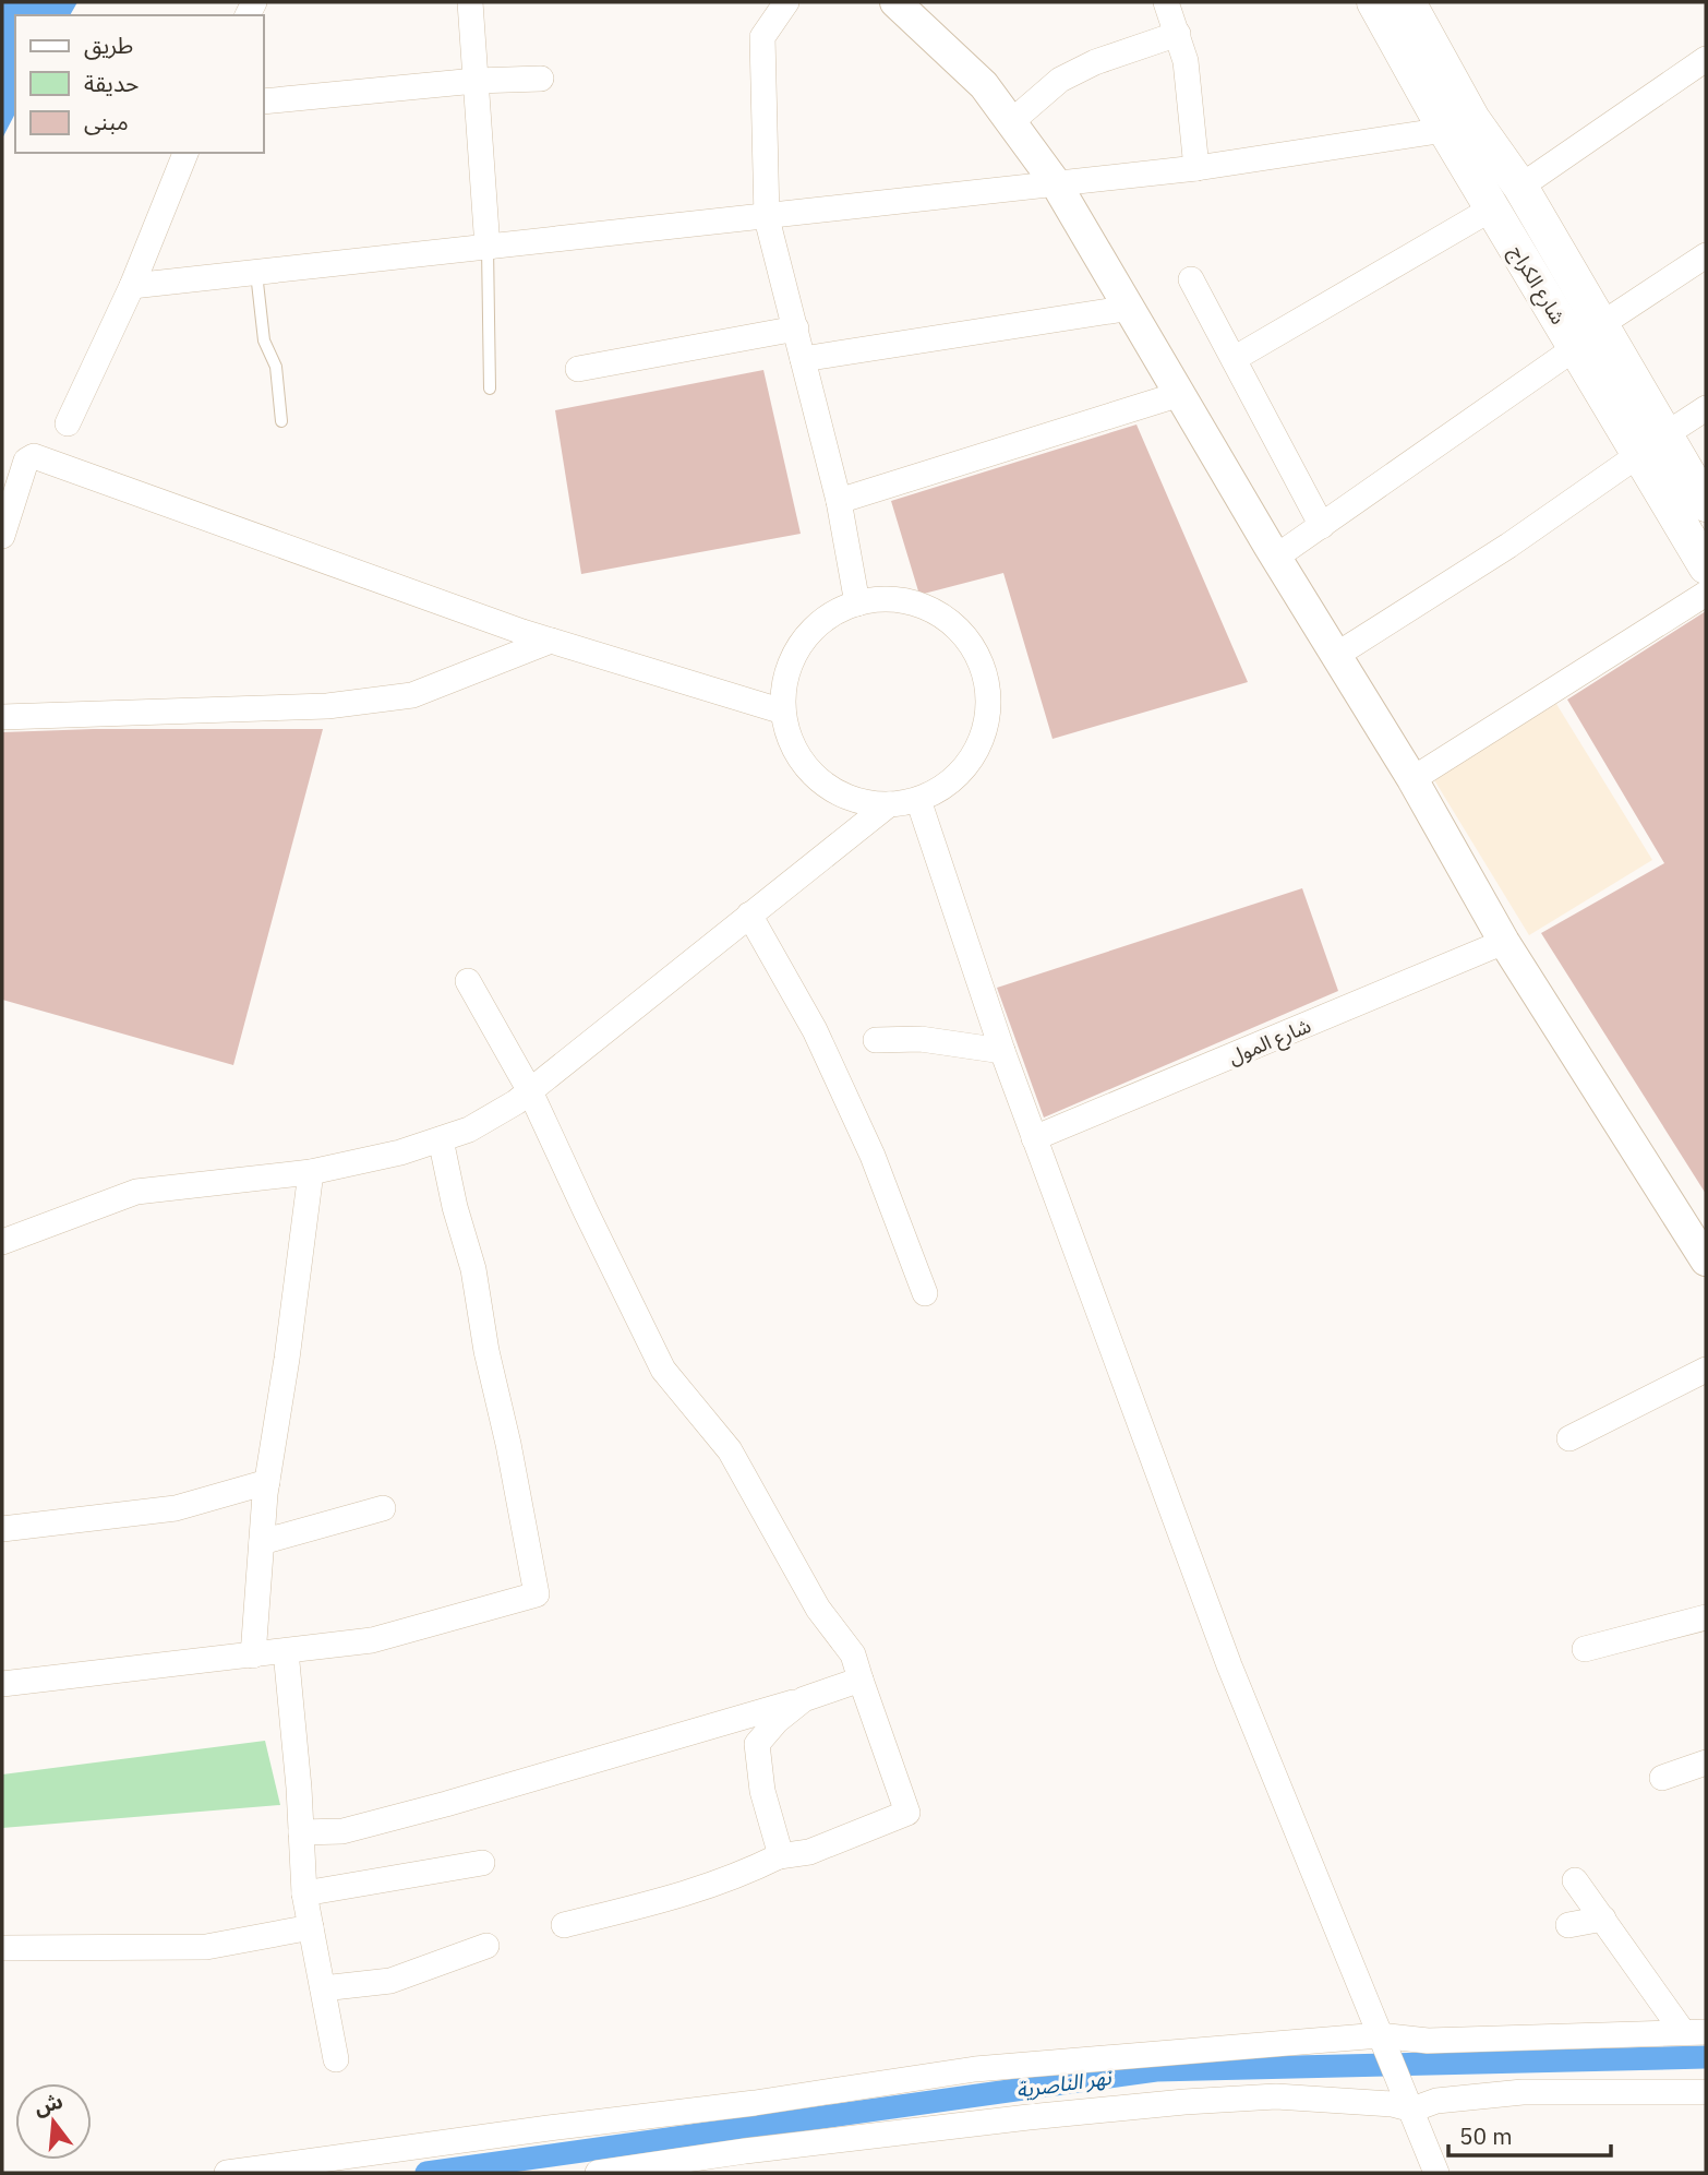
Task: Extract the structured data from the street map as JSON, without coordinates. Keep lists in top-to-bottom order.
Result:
{
  "streets": {
    "main road": ["شارع الكراج"],
    "street": ["شارع المول"]
  },
  "water": ["نهر الناصرية"],
  "legend": ["طريق", "حديقة", "مبنى"],
  "scale_bar": "50 m",
  "north": "top"
}
